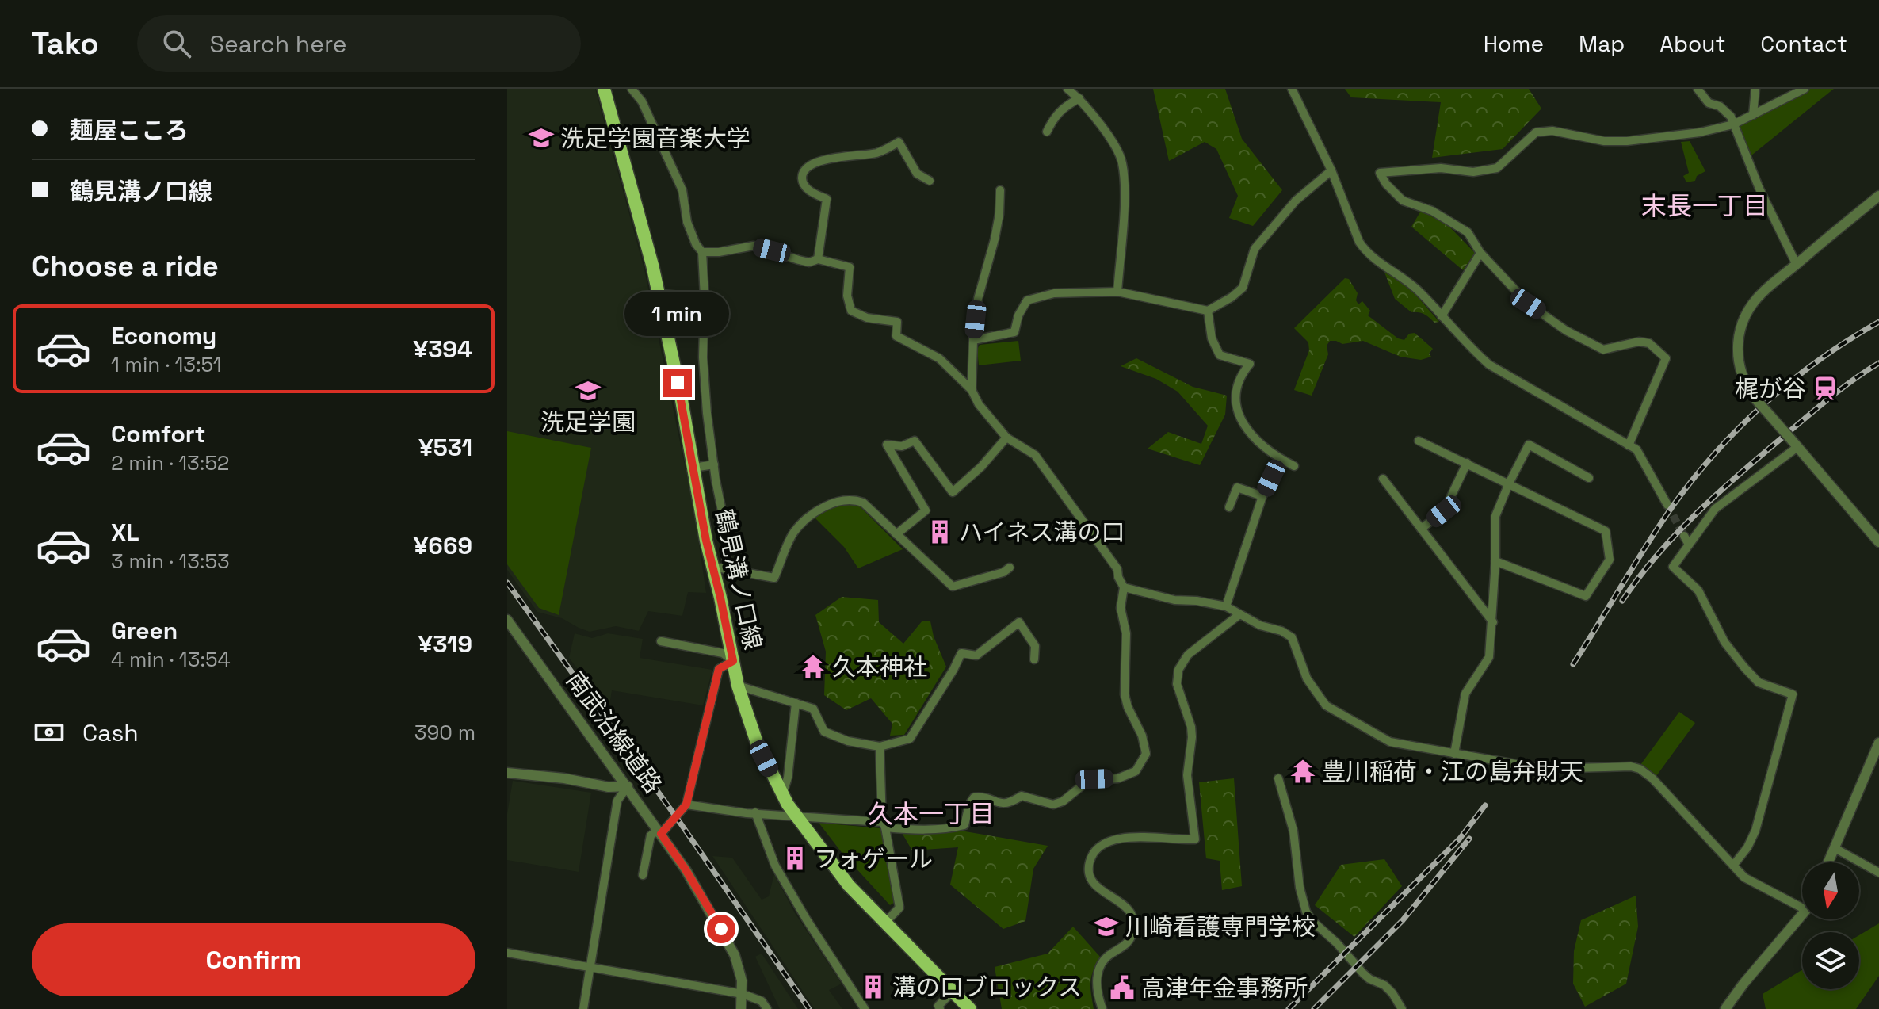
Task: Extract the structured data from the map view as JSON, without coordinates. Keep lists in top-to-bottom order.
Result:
{
  "streets": {
    "main road": ["鶴見溝ノ口線"],
    "street": ["南武沿線道路"]
  },
  "districts": ["末長一丁目", "久本一丁目"],
  "places": {
    "school or university": ["洗足学園音楽大学", "洗足学園", "川崎看護専門学校"],
    "station": ["梶が谷"],
    "building": ["ハイネス溝の口", "フォゲール", "溝の口ブロックス"],
    "temple": ["久本神社", "豊川稲荷・江の島弁財天"],
    "public building": ["高津年金事務所"]
  },
  "north": "bottom",
  "page": {
    "header": "Tako",
    "search": "Search here",
    "nav": [
      "Home",
      "Map",
      "About",
      "Contact"
    ],
    "banner": ["麺屋こころ", "鶴見溝ノ口線"],
    "heading": "Choose a ride",
    "bubble": "1 min",
    "list": [
      {
        "name": "Economy",
        "note": "1 min · 13:51",
        "value": "¥394"
      },
      {
        "name": "Comfort",
        "note": "2 min · 13:52",
        "value": "¥531"
      },
      {
        "name": "XL",
        "note": "3 min · 13:53",
        "value": "¥669"
      },
      {
        "name": "Green",
        "note": "4 min · 13:54",
        "value": "¥319"
      }
    ],
    "pay": ["Cash", "390 m"],
    "buttons": "Confirm"
  }
}
